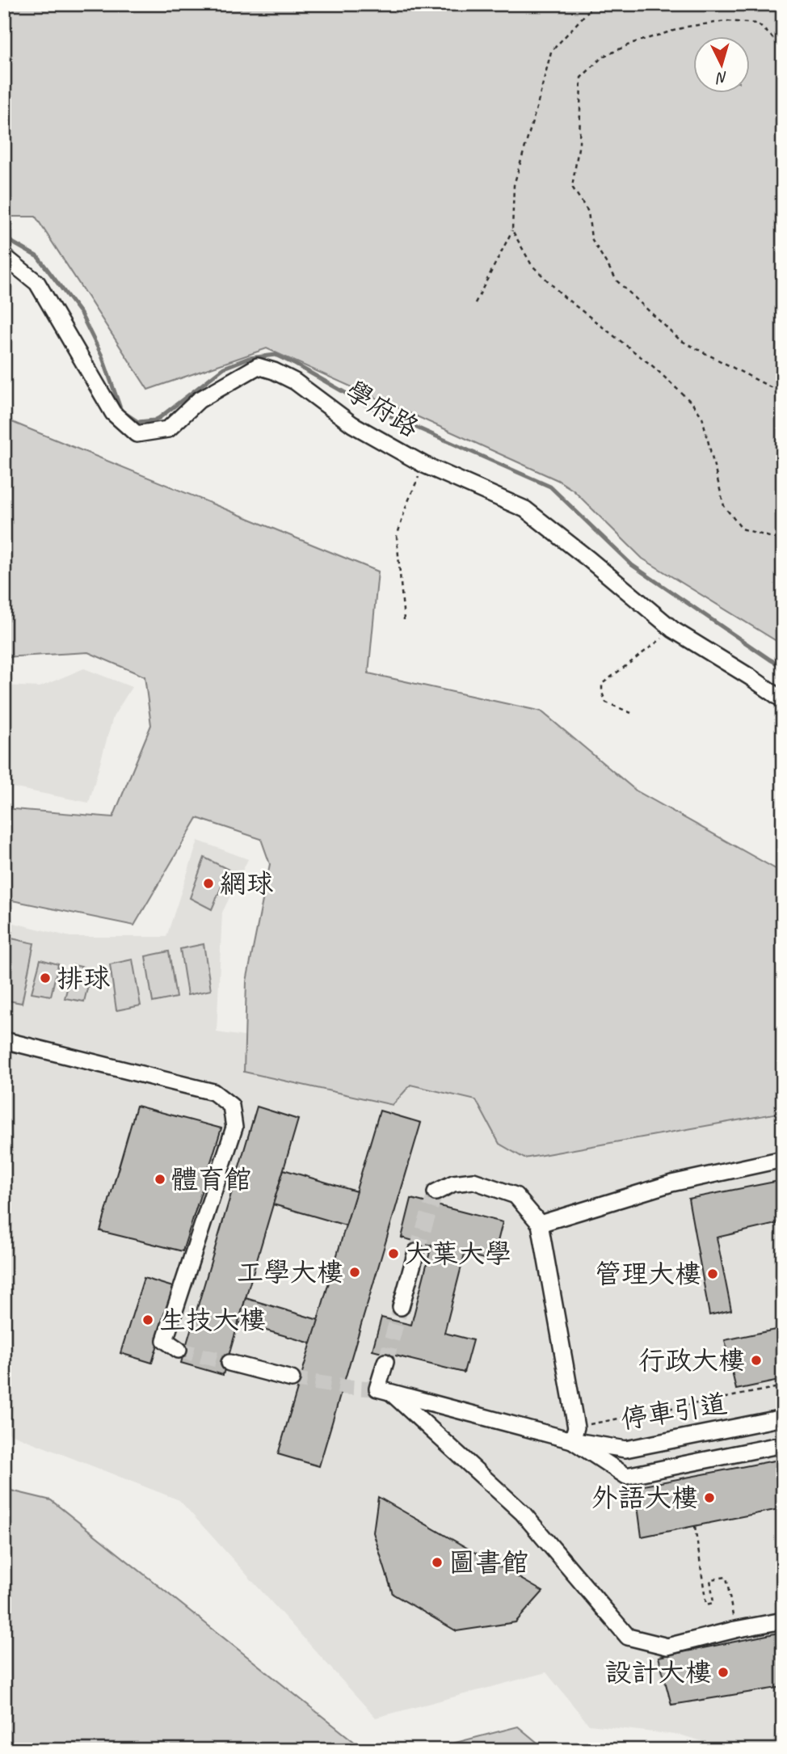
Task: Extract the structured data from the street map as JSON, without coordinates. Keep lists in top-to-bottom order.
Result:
{
  "streets": {
    "street": ["學府路", "停車引道"]
  },
  "places": [
    "網球",
    "排球",
    "體育館",
    "大葉大學",
    "工學大樓",
    "管理大樓",
    "生技大樓",
    "行政大樓",
    "外語大樓",
    "圖書館",
    "設計大樓"
  ],
  "north": "bottom"
}
